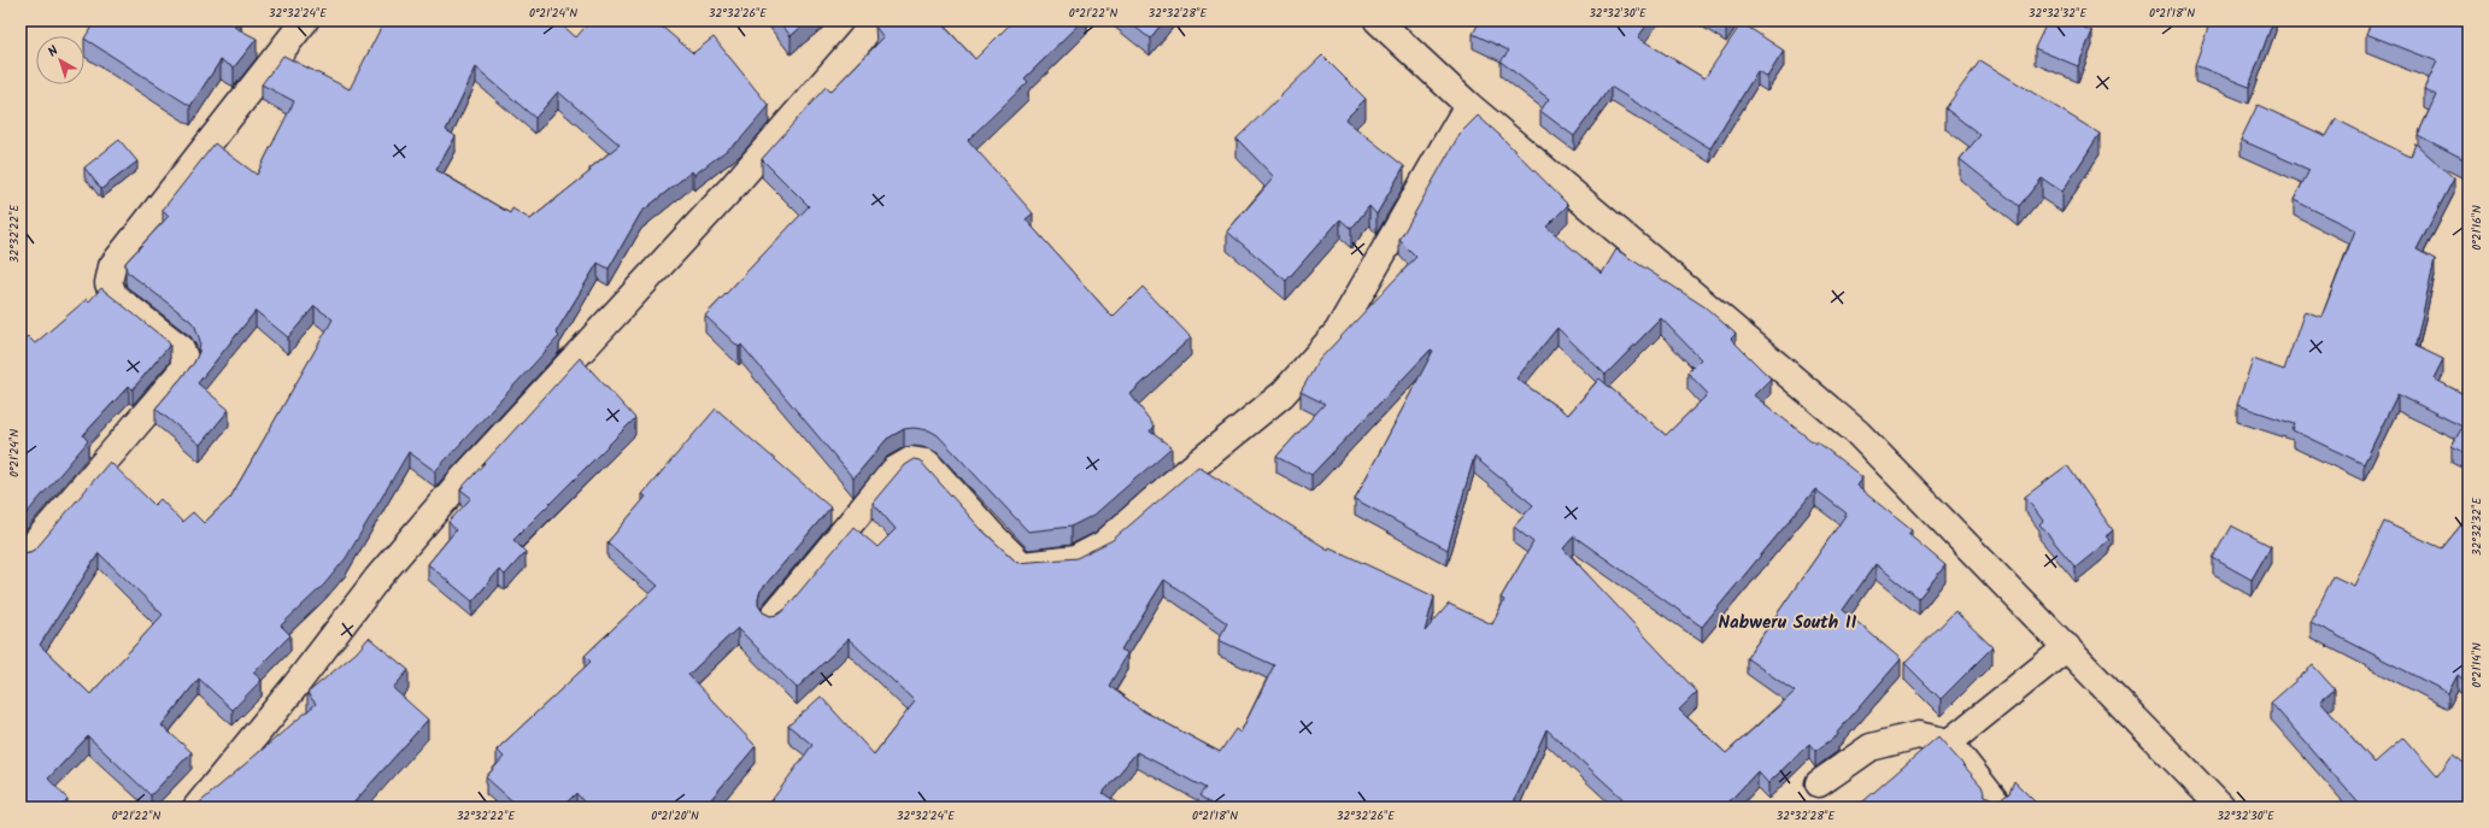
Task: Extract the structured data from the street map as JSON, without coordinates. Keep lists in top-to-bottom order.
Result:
{
  "districts": ["Nabweru South II"],
  "north": "top left",
  "coordinates": [
    "32°32'24\"E",
    "0°21'24\"N",
    "32°32'26\"E",
    "0°21'22\"N",
    "32°32'28\"E",
    "32°32'30\"E",
    "32°32'32\"E",
    "0°21'18\"N",
    "0°21'16\"N",
    "32°32'22\"E",
    "0°21'14\"N",
    "0°21'20\"N"
  ]
}
